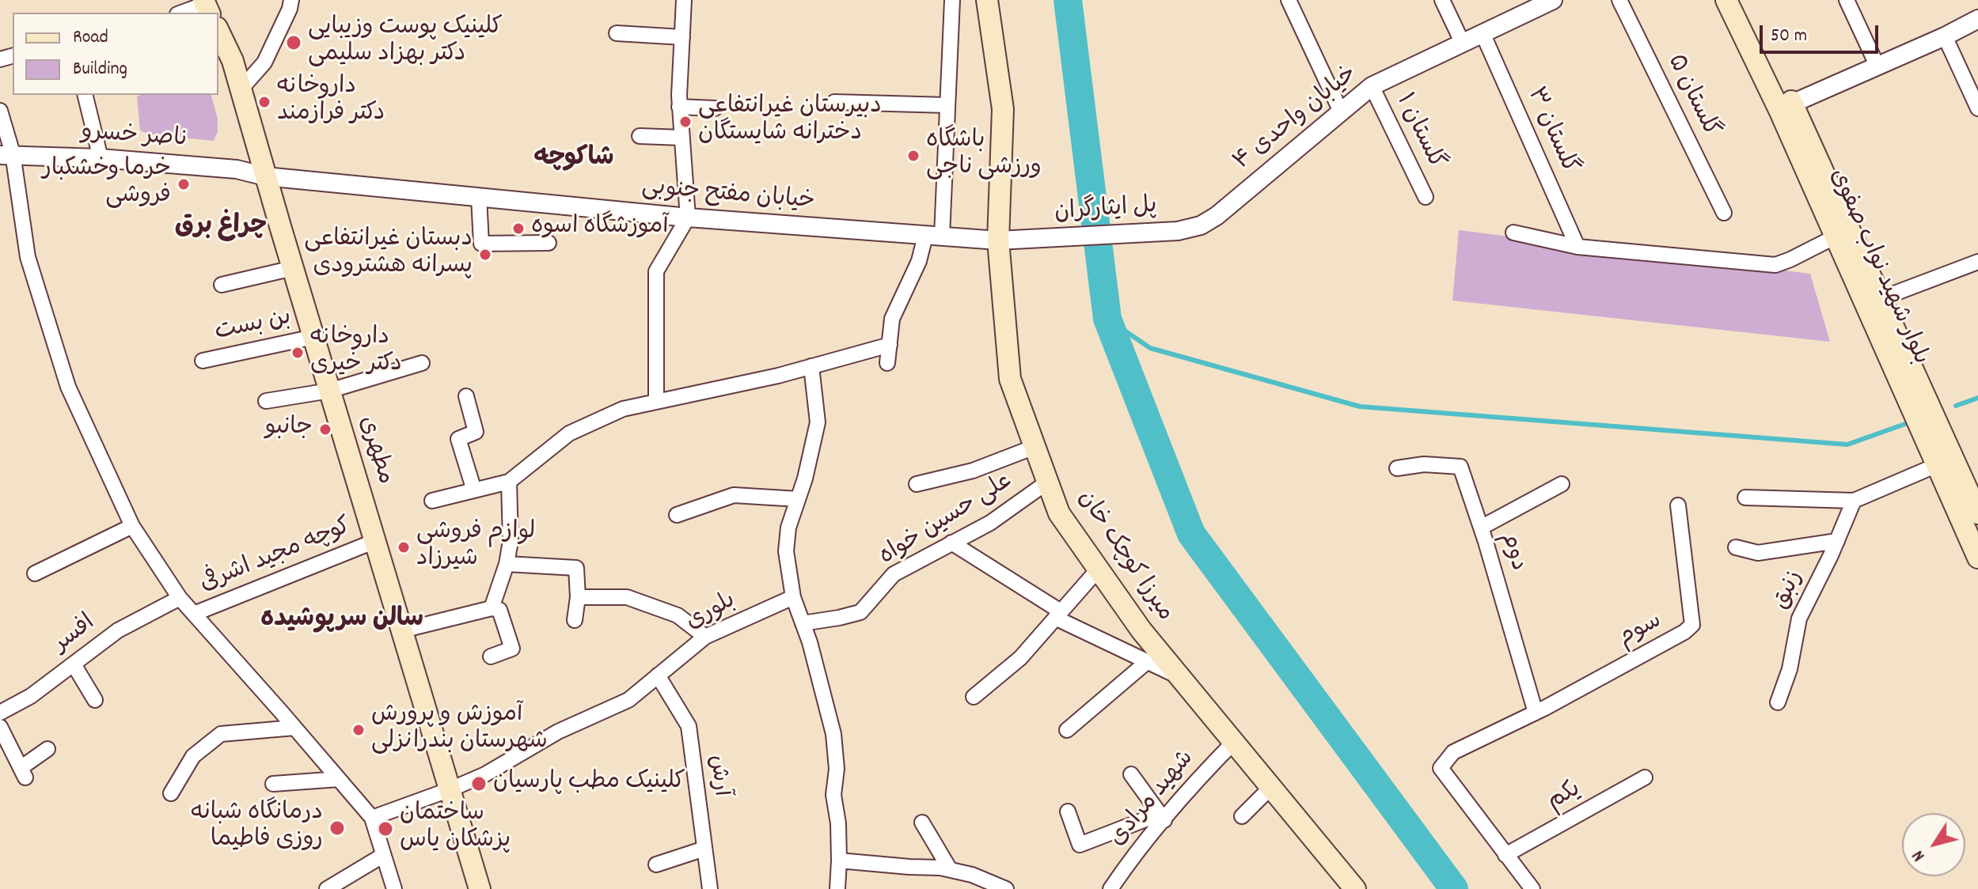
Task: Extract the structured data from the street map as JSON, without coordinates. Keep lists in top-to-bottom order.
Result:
{
  "streets": {
    "main road": ["بلوار شهید نواب صفوی", "مطهری", "میرزا کوچک خان"],
    "street": [
      "گلستان ۵",
      "خیابان واحدی ۴",
      "گلستان ۳",
      "گلستان ۱",
      "ناصر خسرو",
      "خیابان مفتح جنوبی",
      "پل ایثارگران",
      "بن بست",
      "علی حسین خواه",
      "دوم",
      "کوچه مجید اشرفی",
      "زنبق",
      "بلوری",
      "سوم",
      "افسر",
      "آرش",
      "یکم",
      "شهید مرادی"
    ]
  },
  "crossings": [
    ["خیابان واحدی ۴", "گلستان ۳"],
    ["خیابان واحدی ۴", "گلستان ۱"],
    ["خیابان واحدی ۴", "پل ایثارگران"],
    ["ناصر خسرو", "خیابان مفتح جنوبی"],
    ["ناصر خسرو", "مطهری"],
    ["خیابان مفتح جنوبی", "پل ایثارگران"],
    ["خیابان مفتح جنوبی", "مطهری"],
    ["خیابان مفتح جنوبی", "میرزا کوچک خان"],
    ["بن بست", "مطهری"],
    ["مطهری", "کوچه مجید اشرفی"],
    ["مطهری", "بلوری"],
    ["علی حسین خواه", "میرزا کوچک خان"],
    ["دوم", "سوم"],
    ["میرزا کوچک خان", "شهید مرادی"],
    ["بلوری", "آرش"]
  ],
  "districts": ["شاکوچه", "چراغ برق", "سالن سرپوشیده"],
  "places": [
    "کلینیک پوست وزیبایی دکتر بهزاد سلیمی",
    "داروخانه دکتر فرازمند",
    "دبیرستان غیرانتفاعی دخترانه شایستگان",
    "باشگاه ورزشی ناجی",
    "خرما وخشکبار فروشی",
    "آموزشگاه اسوه",
    "دبستان غیرانتفاعی پسرانه هشترودی",
    "داروخانه دکتر خیری",
    "جانبو",
    "لوازم فروشی شیرزاد",
    "آموزش و پرورش شهرستان بندرانزلی",
    "کلینیک مطب پارسیان",
    "درمانگاه شبانه روزی فاطیما",
    "ساختمان پزشکان یاس"
  ],
  "legend": ["Road", "Building"],
  "scale_bar": "50 m",
  "north": "bottom left"
}
